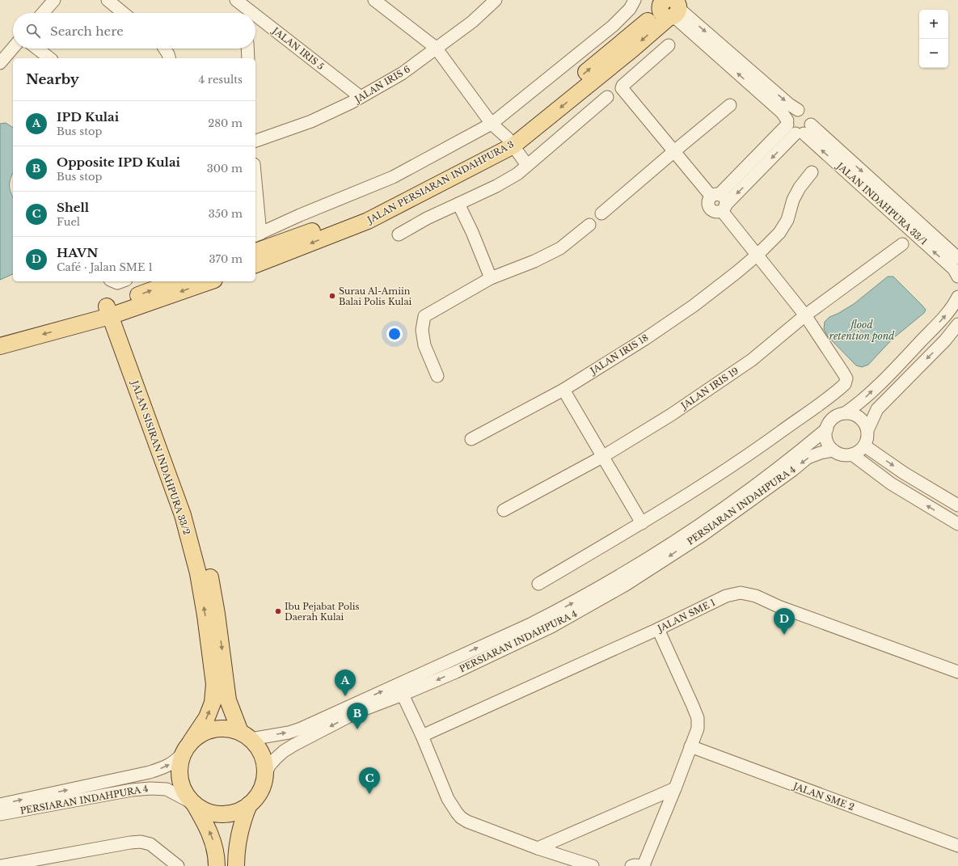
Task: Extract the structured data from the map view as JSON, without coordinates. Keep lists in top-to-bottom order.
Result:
{
  "streets": {
    "main road": ["JALAN PERSIARAN INDAHPURA 3", "JALAN SISIRAN INDAHPURA 33/2"],
    "street": [
      "JALAN IRIS 5",
      "JALAN IRIS 6",
      "JALAN INDAHPURA 33/1",
      "JALAN IRIS 18",
      "JALAN IRIS 19",
      "PERSIARAN INDAHPURA 4",
      "JALAN SME 1",
      "JALAN SME 2"
    ]
  },
  "crossings": [
    ["JALAN IRIS 5", "JALAN IRIS 6"],
    ["JALAN PERSIARAN INDAHPURA 3", "JALAN INDAHPURA 33/1"],
    ["JALAN SISIRAN INDAHPURA 33/2", "PERSIARAN INDAHPURA 4"]
  ],
  "water": ["flood retention pond"],
  "places": ["Surau Al-Amiin Balai Polis Kulai", "Ibu Pejabat Polis Daerah Kulai"],
  "page": {
    "map_buttons": ["+", "−"],
    "search": "Search here",
    "heading": ["Nearby", "4 results"],
    "list": [
      {
        "mark": "A",
        "name": "IPD Kulai",
        "note": "Bus stop",
        "value": "280 m"
      },
      {
        "mark": "B",
        "name": "Opposite IPD Kulai",
        "note": "Bus stop",
        "value": "300 m"
      },
      {
        "mark": "C",
        "name": "Shell",
        "note": "Fuel",
        "value": "350 m"
      },
      {
        "mark": "D",
        "name": "HAVN",
        "note": "Café · Jalan SME 1",
        "value": "370 m"
      }
    ],
    "pins": [
      "D",
      "A",
      "B",
      "C"
    ]
  }
}
